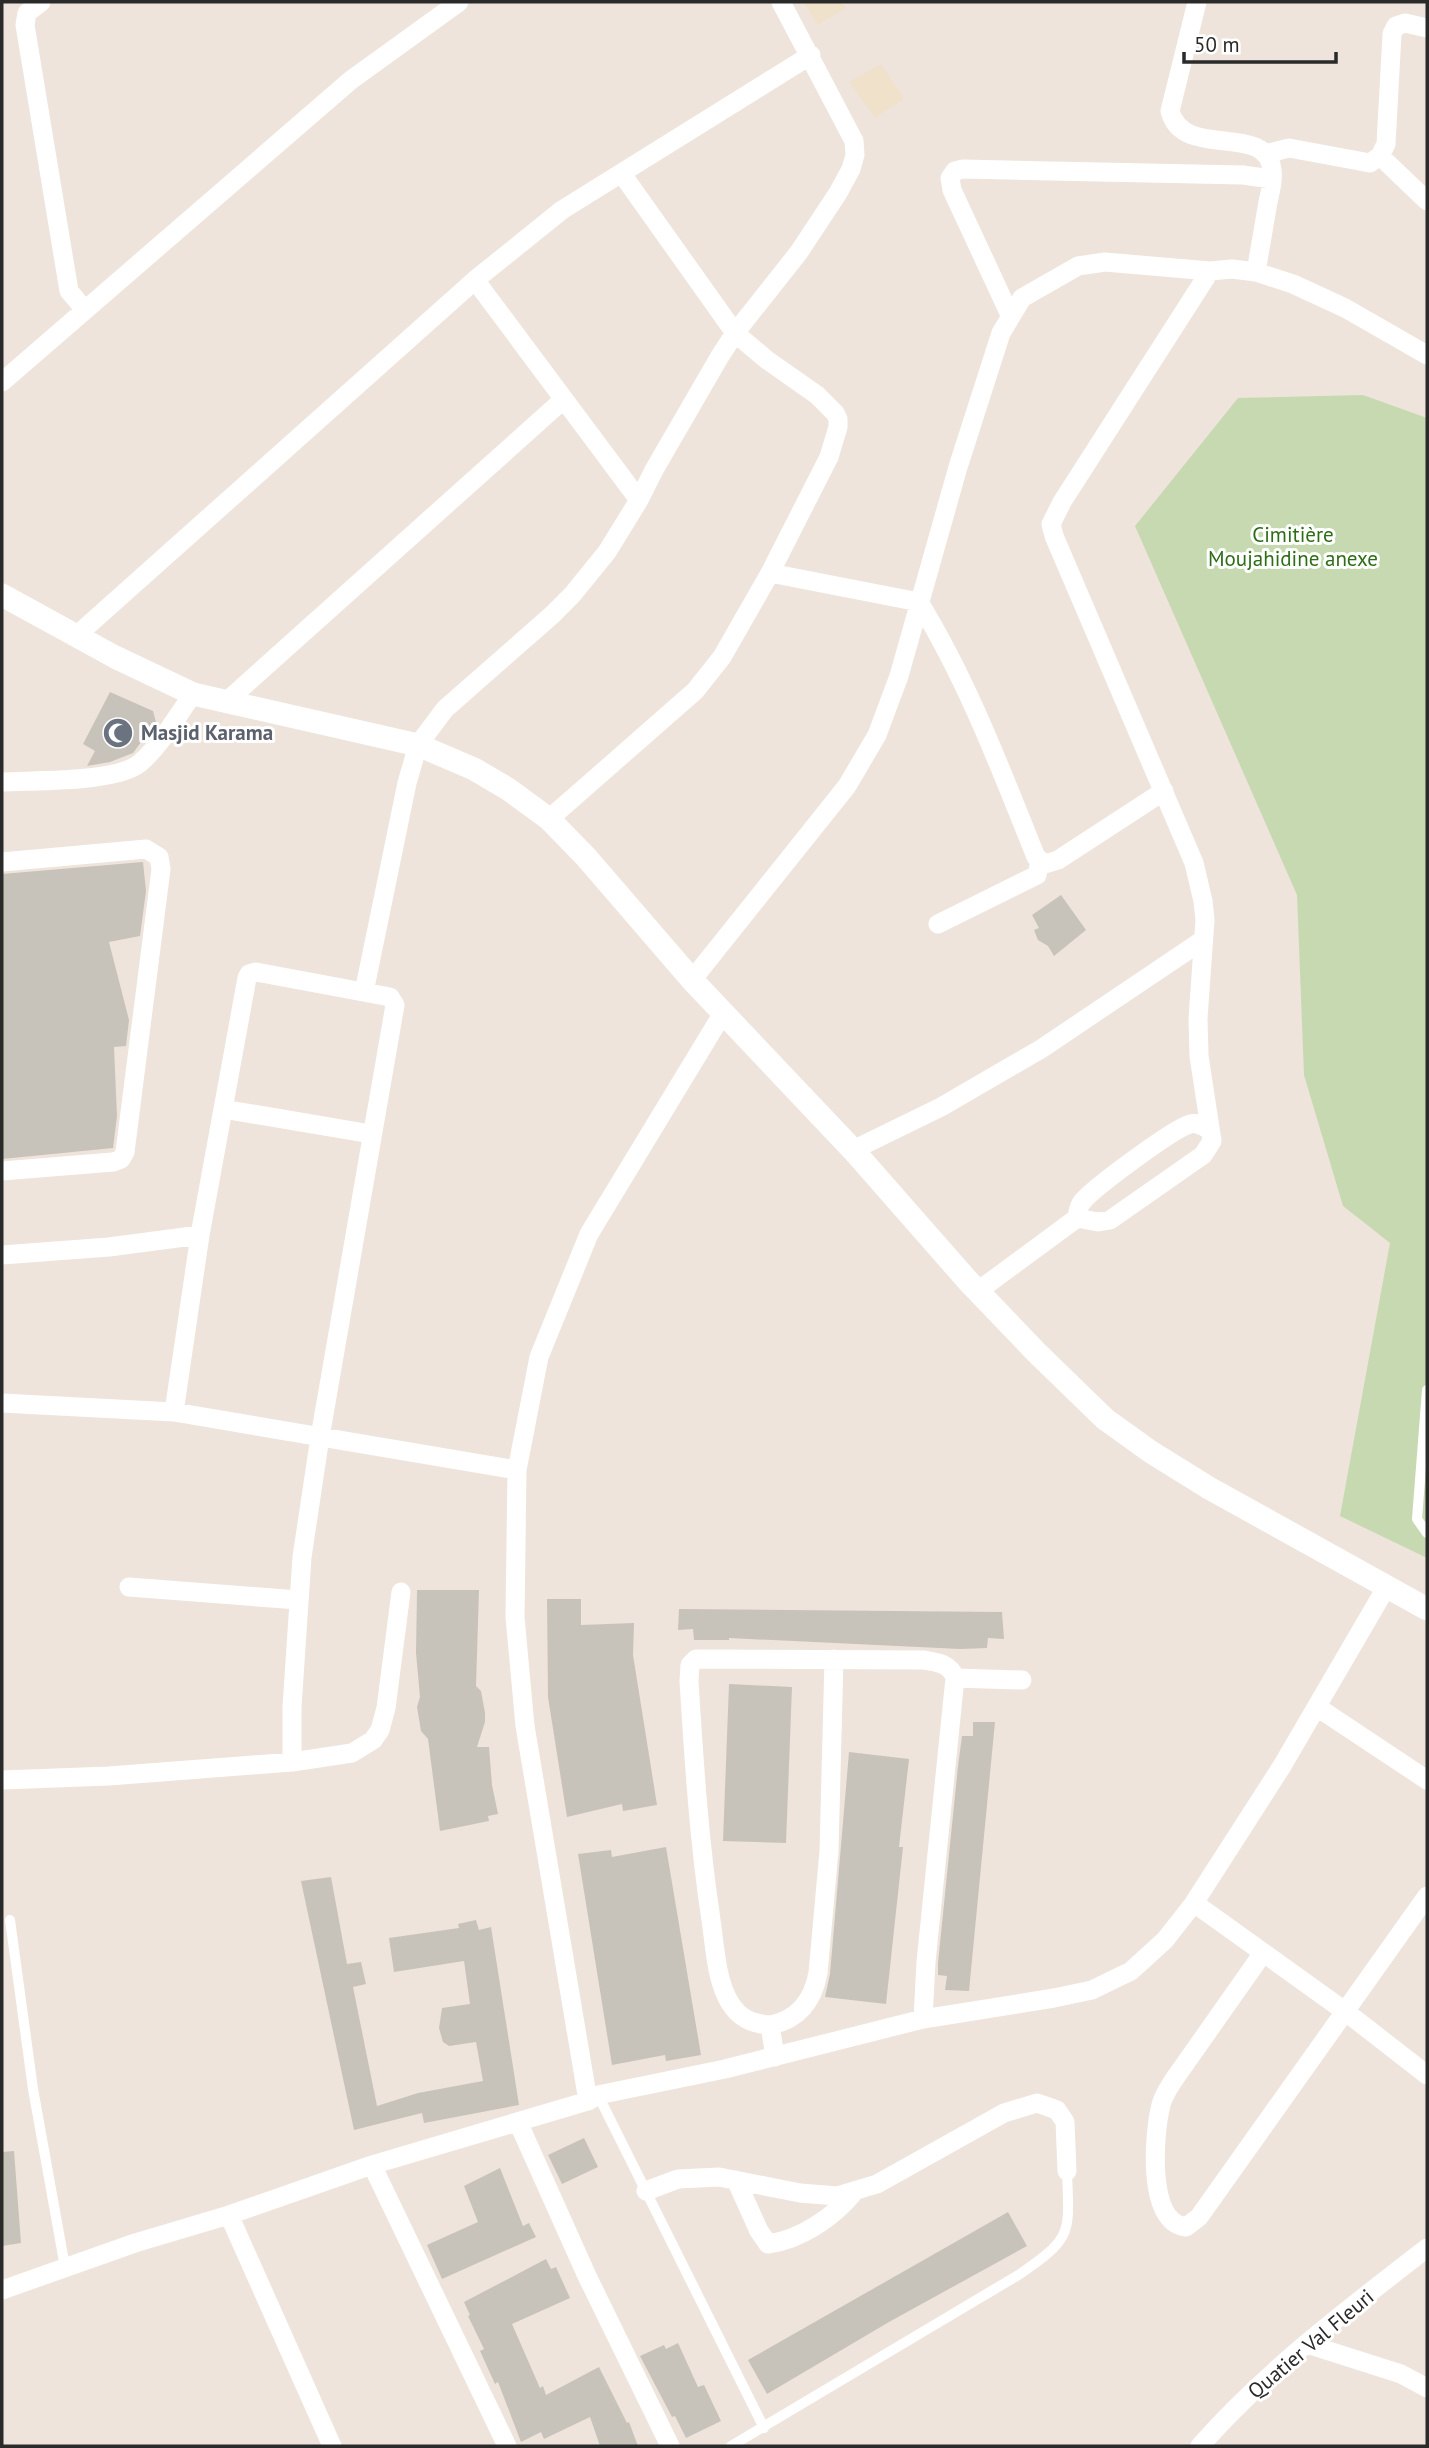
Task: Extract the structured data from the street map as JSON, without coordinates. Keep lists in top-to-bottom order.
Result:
{
  "streets": {
    "street": ["Quatier Val Fleuri"]
  },
  "parks": ["Cimitière Moujahidine anexe"],
  "places": {
    "mosque": ["Masjid Karama"]
  },
  "scale_bar": "50 m"
}
